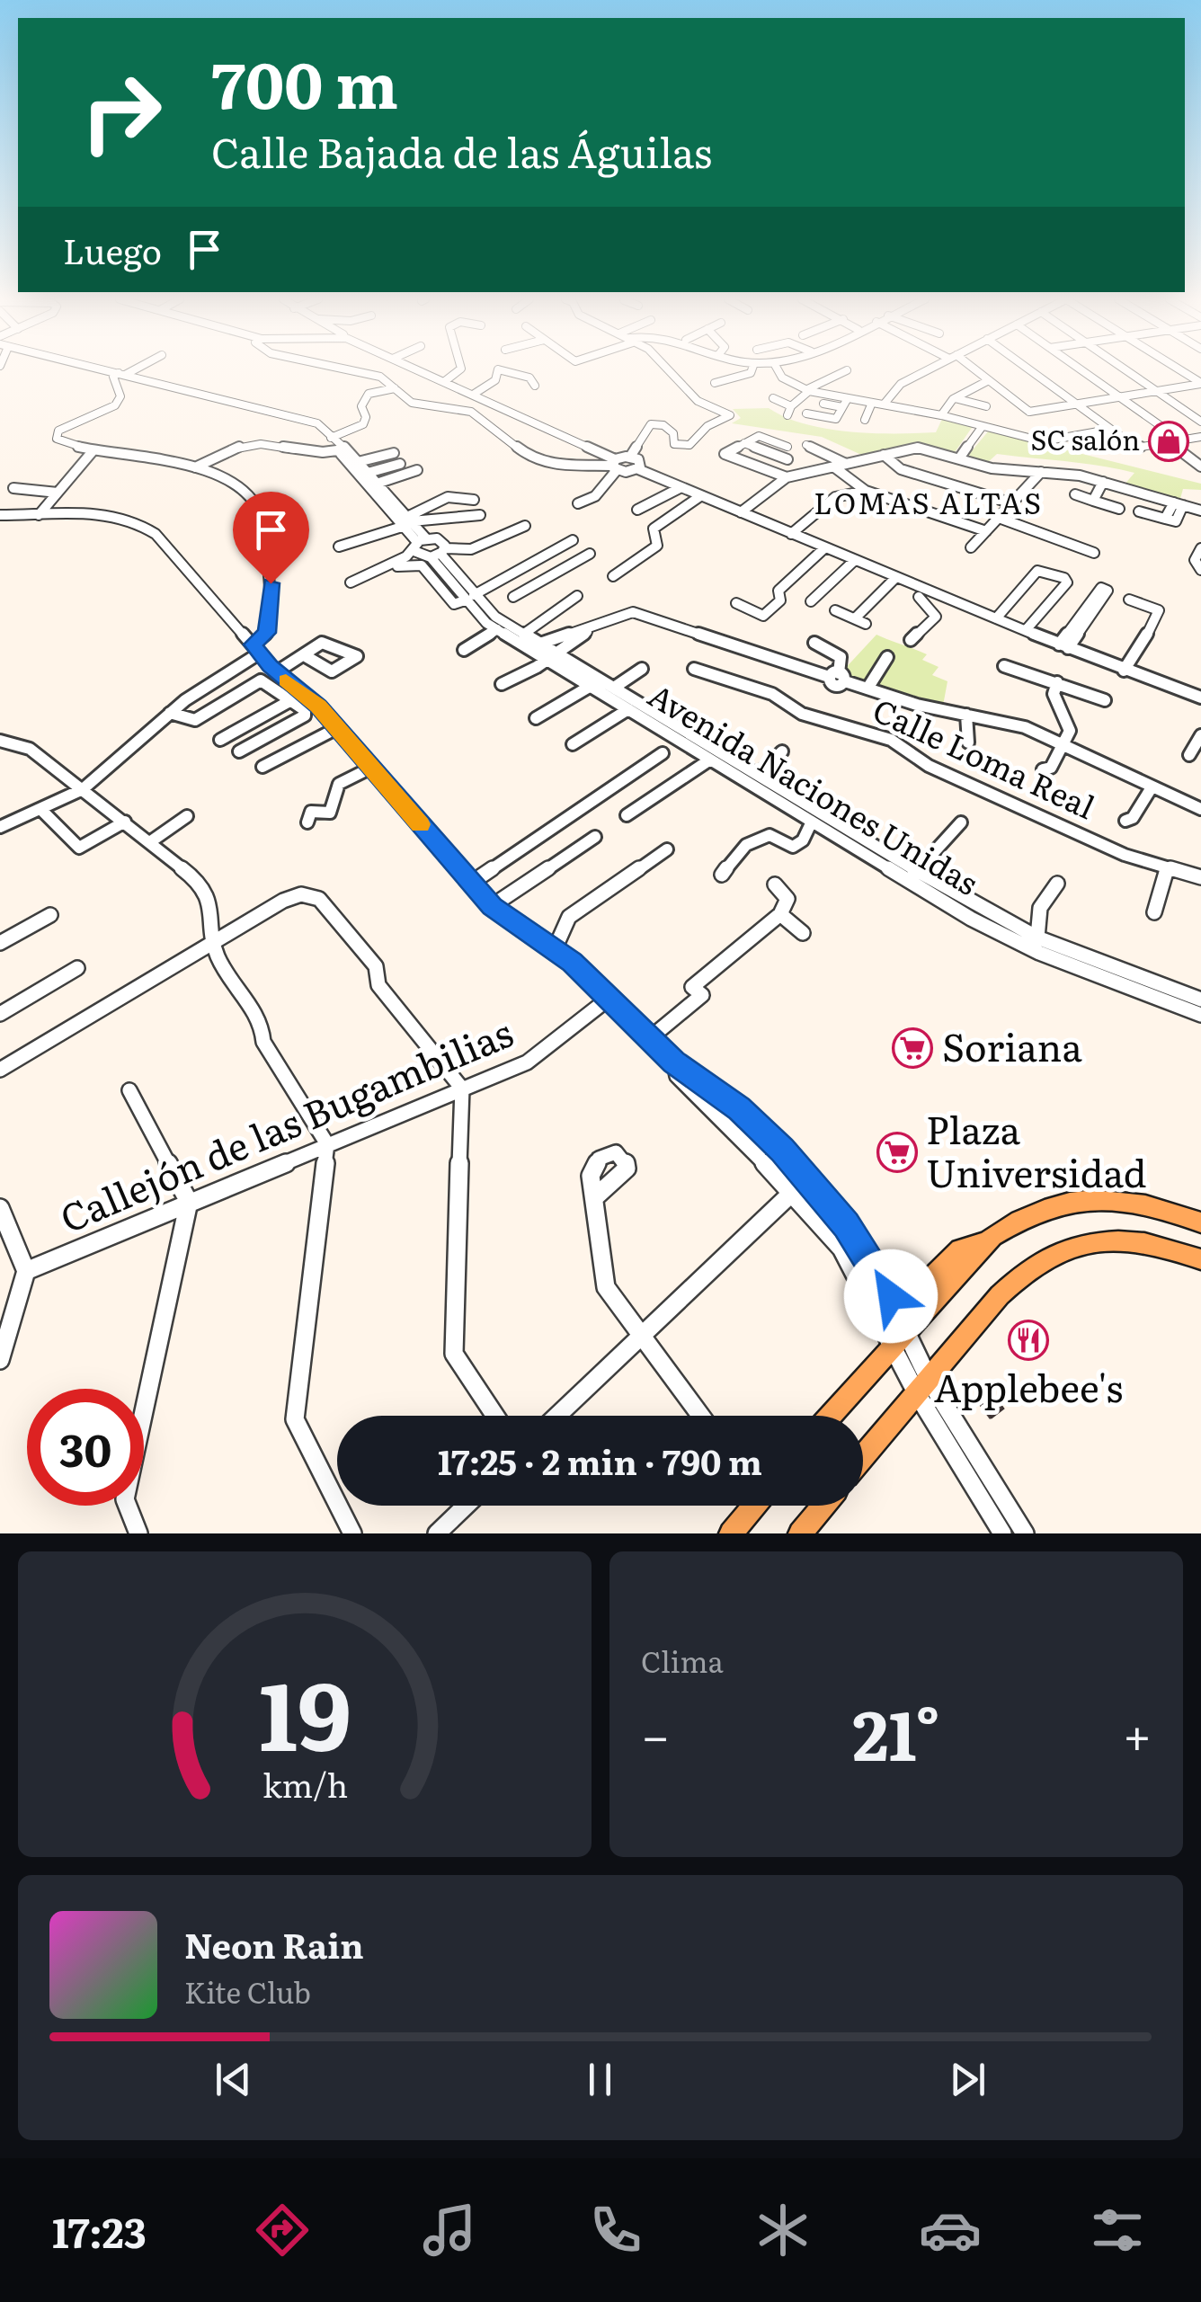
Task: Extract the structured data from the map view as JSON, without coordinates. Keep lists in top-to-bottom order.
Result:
{
  "streets": {
    "street": ["Calle Loma Real", "Avenida Naciones Unidas", "Callejón de las Bugambilias"]
  },
  "districts": ["LOMAS ALTAS"],
  "places": {
    "shop": ["SC salón"],
    "supermarket": ["Soriana", "Plaza Universidad"],
    "restaurant": ["Applebee's"]
  },
  "page": {
    "turn": ["700 m", "Calle Bajada de las Águilas"],
    "then": "Luego",
    "limit": "30",
    "trip": "17:25 · 2 min · 790 m",
    "tile": "Clima",
    "heat": ["−", "21°", "+"],
    "song": ["Neon Rain", "Kite Club"],
    "tabs": "17:23",
    "gauge": ["19", "km/h"]
  }
}
